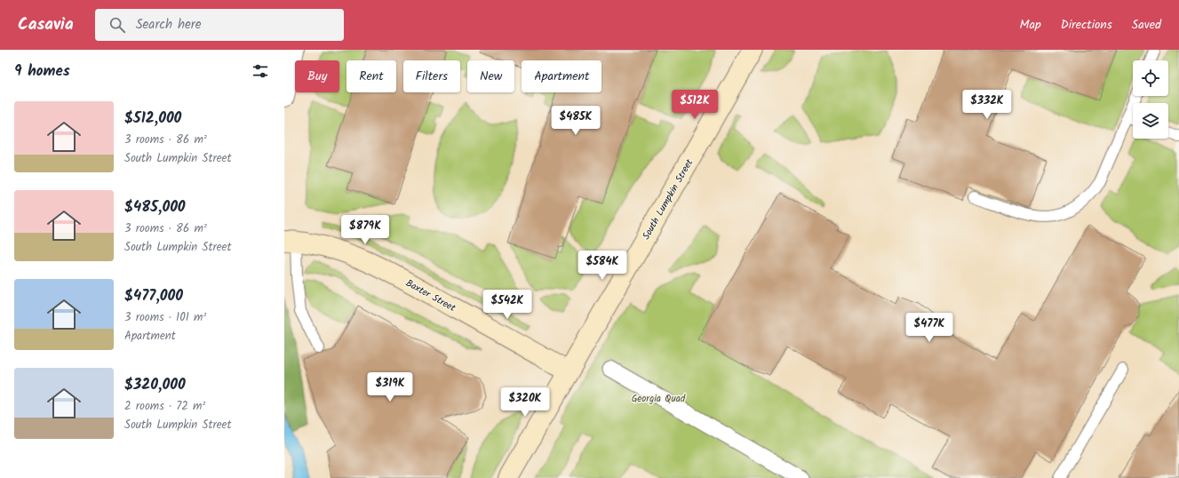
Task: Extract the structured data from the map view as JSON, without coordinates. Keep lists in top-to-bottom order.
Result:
{
  "streets": {
    "main road": ["South Lumpkin Street", "Baxter Street"]
  },
  "crossings": [
    ["South Lumpkin Street", "Baxter Street"]
  ],
  "parks": ["Georgia Quad"],
  "page": {
    "header": "Casavia",
    "search": "Search here",
    "nav": ["Map", "Directions", "Saved"],
    "heading": "9 homes",
    "chip": [
      "Buy",
      "Rent",
      "Filters",
      "New",
      "Apartment"
    ],
    "price": [
      "$512K",
      "$332K",
      "$485K",
      "$879K",
      "$584K",
      "$542K",
      "$477K",
      "$319K",
      "$320K"
    ],
    "list": [
      {
        "name": "$512,000",
        "note": "3 rooms · 86 m² · South Lumpkin Street"
      },
      {
        "name": "$485,000",
        "note": "3 rooms · 86 m² · South Lumpkin Street"
      },
      {
        "name": "$477,000",
        "note": "3 rooms · 101 m² · Apartment"
      },
      {
        "name": "$320,000",
        "note": "2 rooms · 72 m² · South Lumpkin Street"
      }
    ]
  }
}
